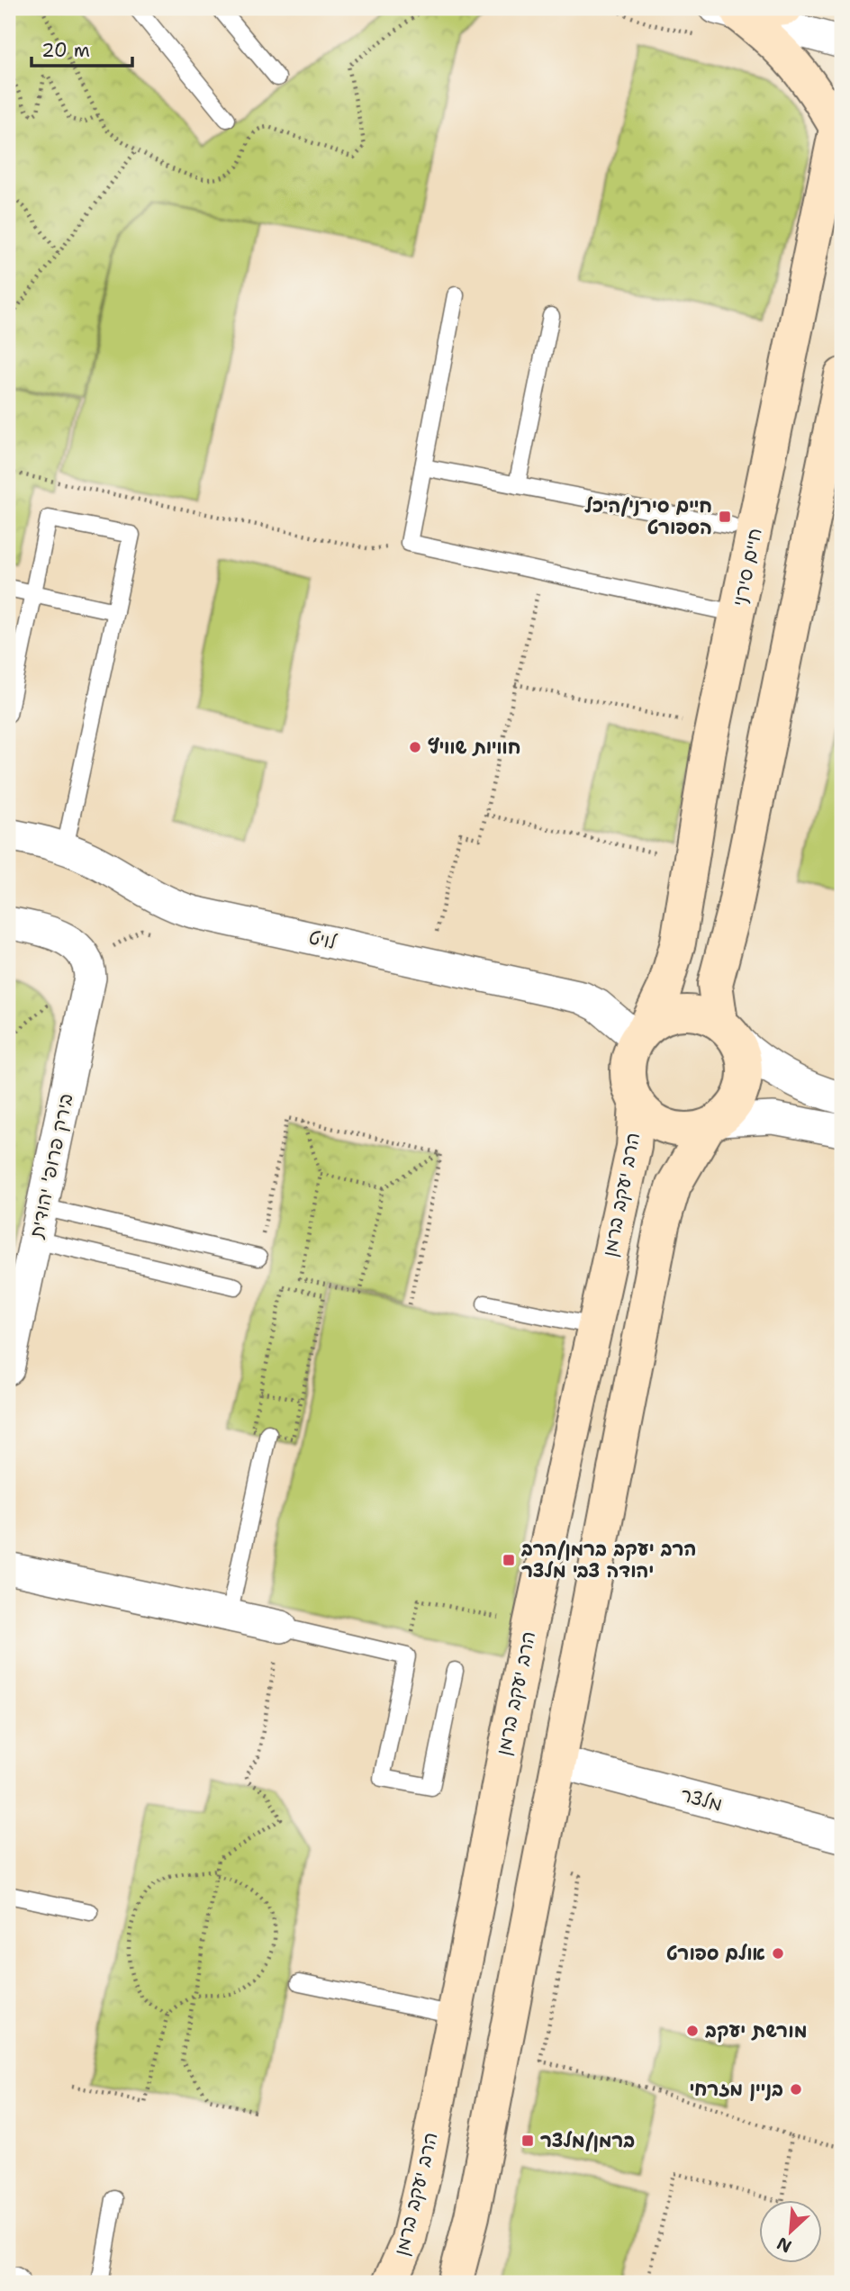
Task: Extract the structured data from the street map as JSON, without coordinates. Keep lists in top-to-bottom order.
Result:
{
  "streets": {
    "street": [
      "חיים סירני",
      "לויט",
      "בירק פרופ' יהודית",
      "הרב יעקב ברמן",
      "מלצר"
    ]
  },
  "crossings": [
    ["חיים סירני", "לויט"],
    ["חיים סירני", "הרב יעקב ברמן"],
    ["לויט", "הרב יעקב ברמן"]
  ],
  "places": {
    "transit": ["חיים סירני/היכל הספורט", "הרב יעקב ברמן/הרב יהודה צבי מלצר", "ברמן/מלצר"],
    "other": [
      "חוויות שוויץ",
      "אולם ספורט",
      "מורשת יעקב",
      "בניין מזרחי"
    ]
  },
  "scale_bar": "20 m",
  "north": "bottom left"
}
